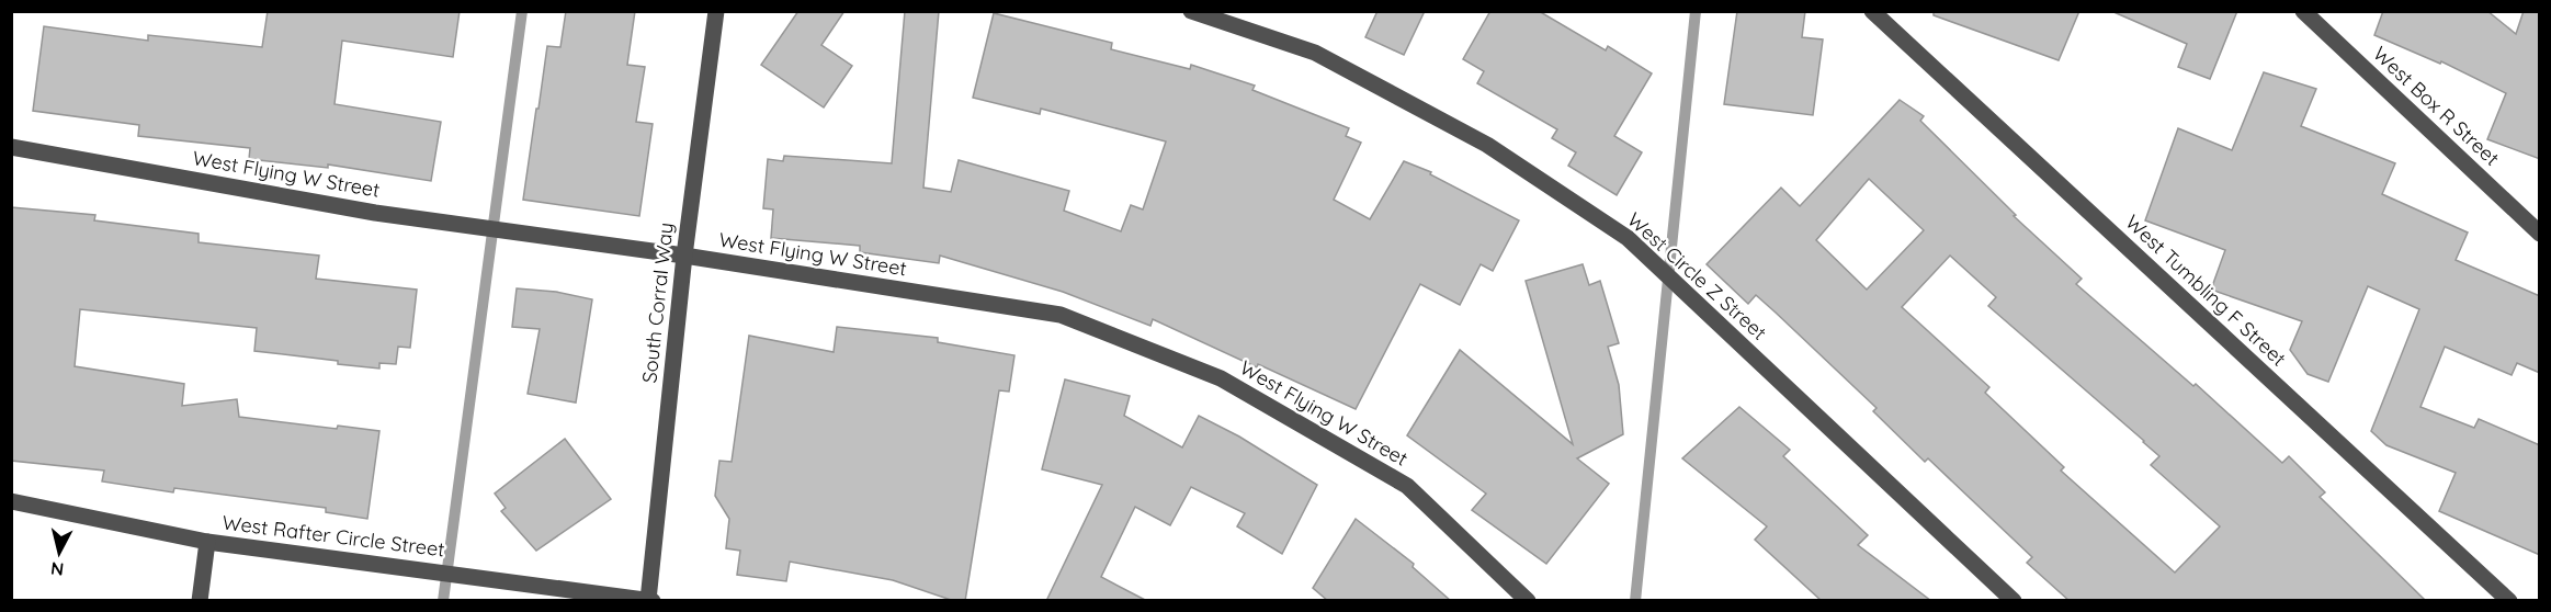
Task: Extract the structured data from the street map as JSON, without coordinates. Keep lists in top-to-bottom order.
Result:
{
  "streets": {
    "street": [
      "West Box R Street",
      "West Flying W Street",
      "West Circle Z Street",
      "West Tumbling F Street",
      "South Corral Way",
      "West Rafter Circle Street"
    ]
  },
  "crossings": [
    ["West Flying W Street", "South Corral Way"],
    ["South Corral Way", "West Rafter Circle Street"]
  ],
  "north": "bottom"
}
